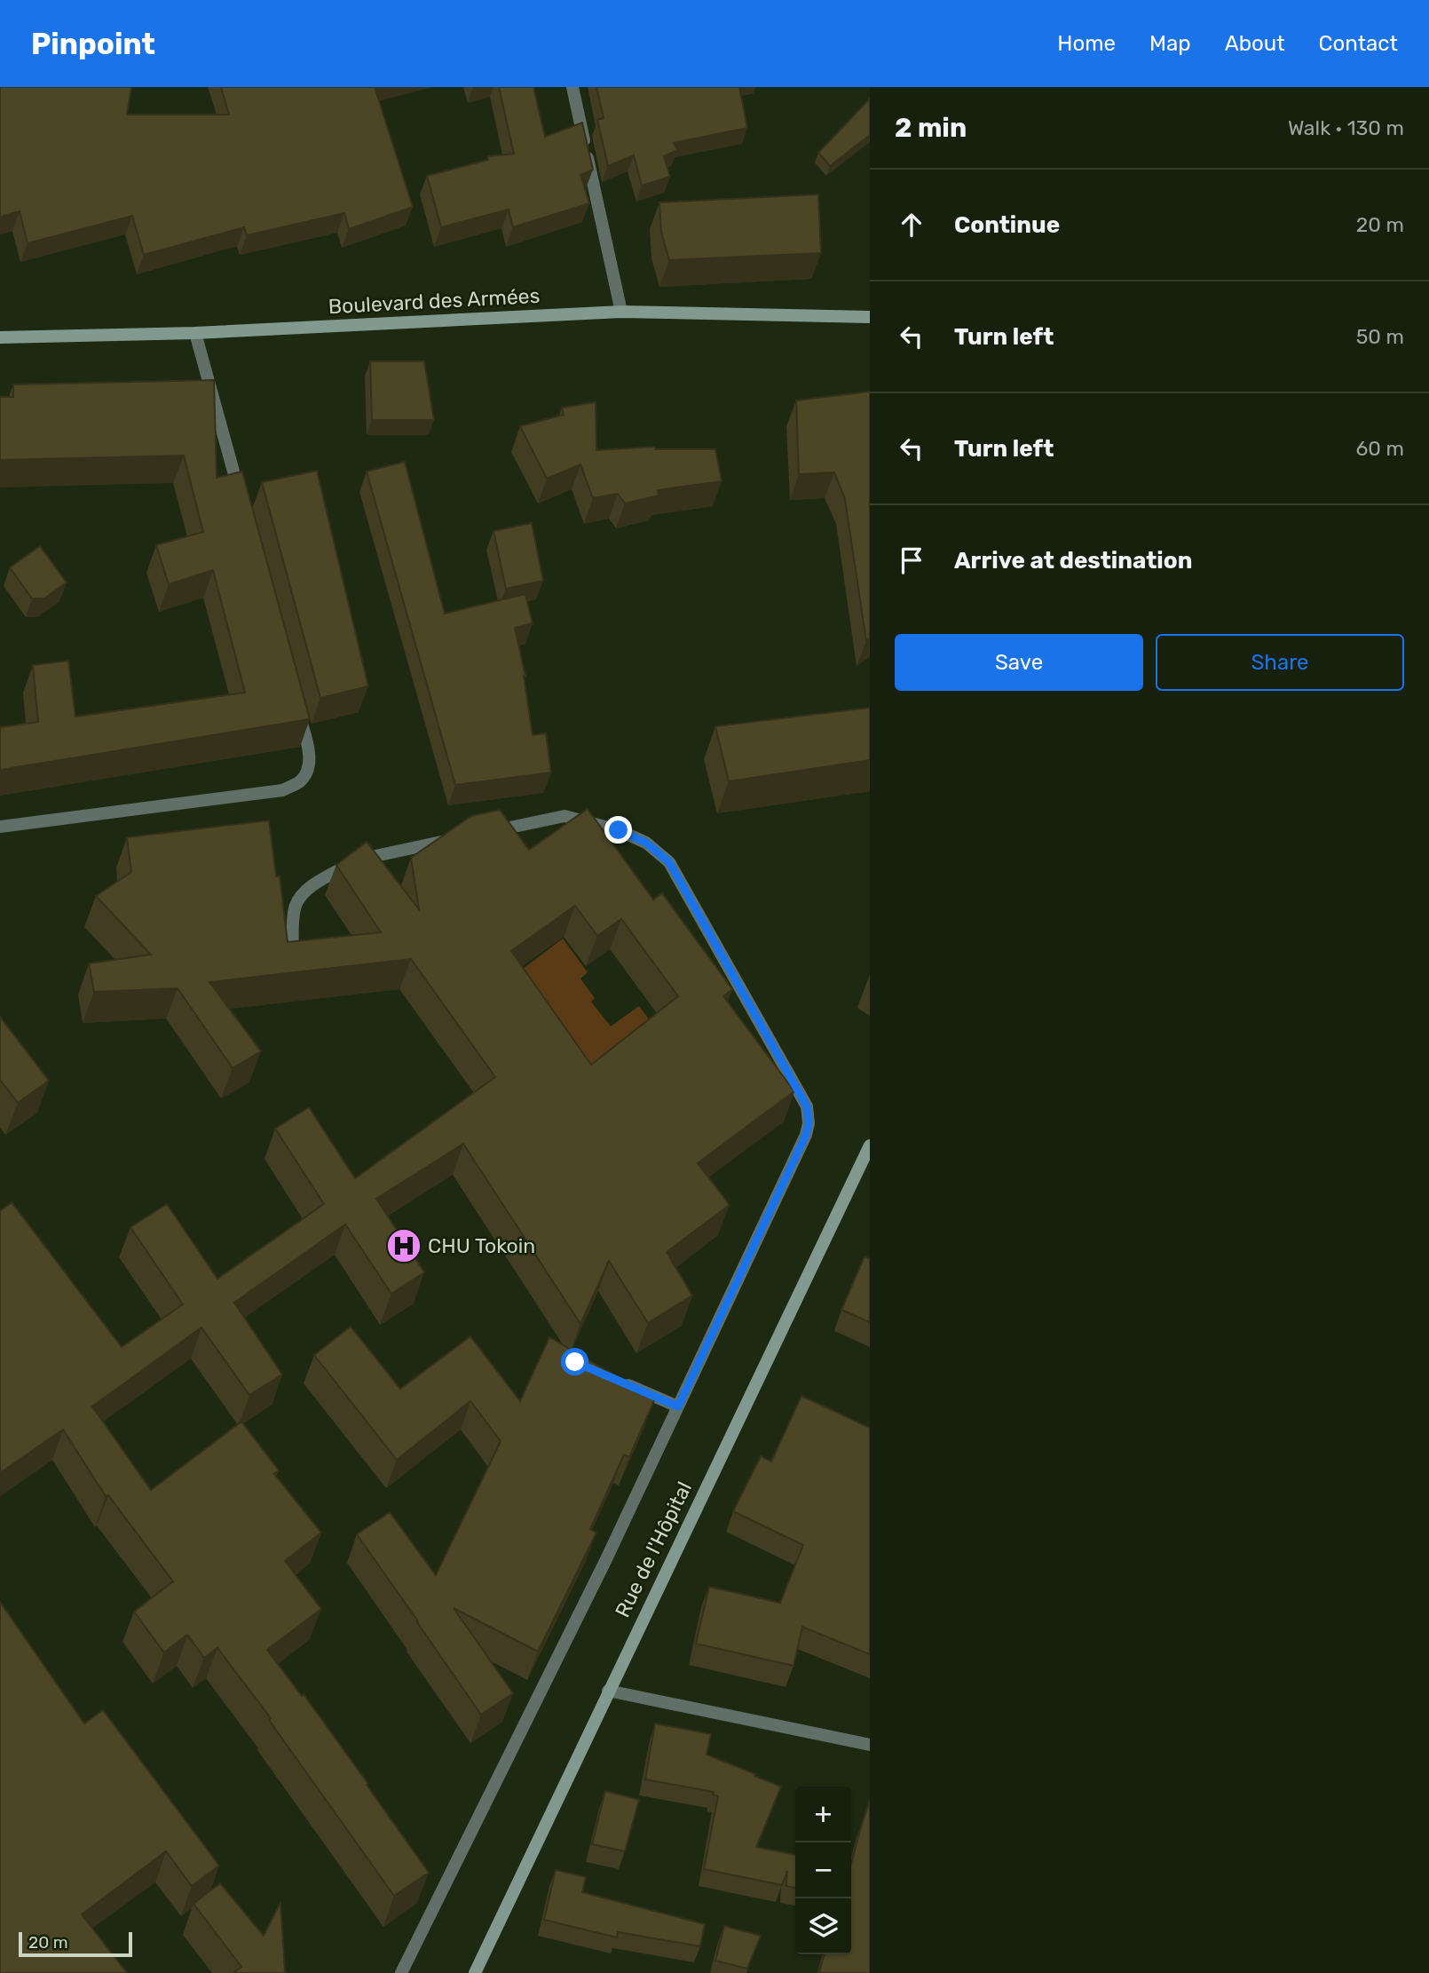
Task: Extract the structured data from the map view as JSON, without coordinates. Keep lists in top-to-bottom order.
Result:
{
  "streets": {
    "street": ["Boulevard des Armées", "Rue de l'Hôpital"]
  },
  "places": {
    "hospital": ["CHU Tokoin"]
  },
  "scale_bar": "20 m",
  "page": {
    "header": "Pinpoint",
    "nav": [
      "Home",
      "Map",
      "About",
      "Contact"
    ],
    "heading": ["2 min", "Walk · 130 m"],
    "list": [
      ["Continue", "20 m"],
      ["Turn left", "50 m"],
      ["Turn left", "60 m"],
      "Arrive at destination"
    ],
    "buttons": ["Save", "Share"],
    "map_buttons": ["+", "−"],
    "scale": "20 m"
  }
}
